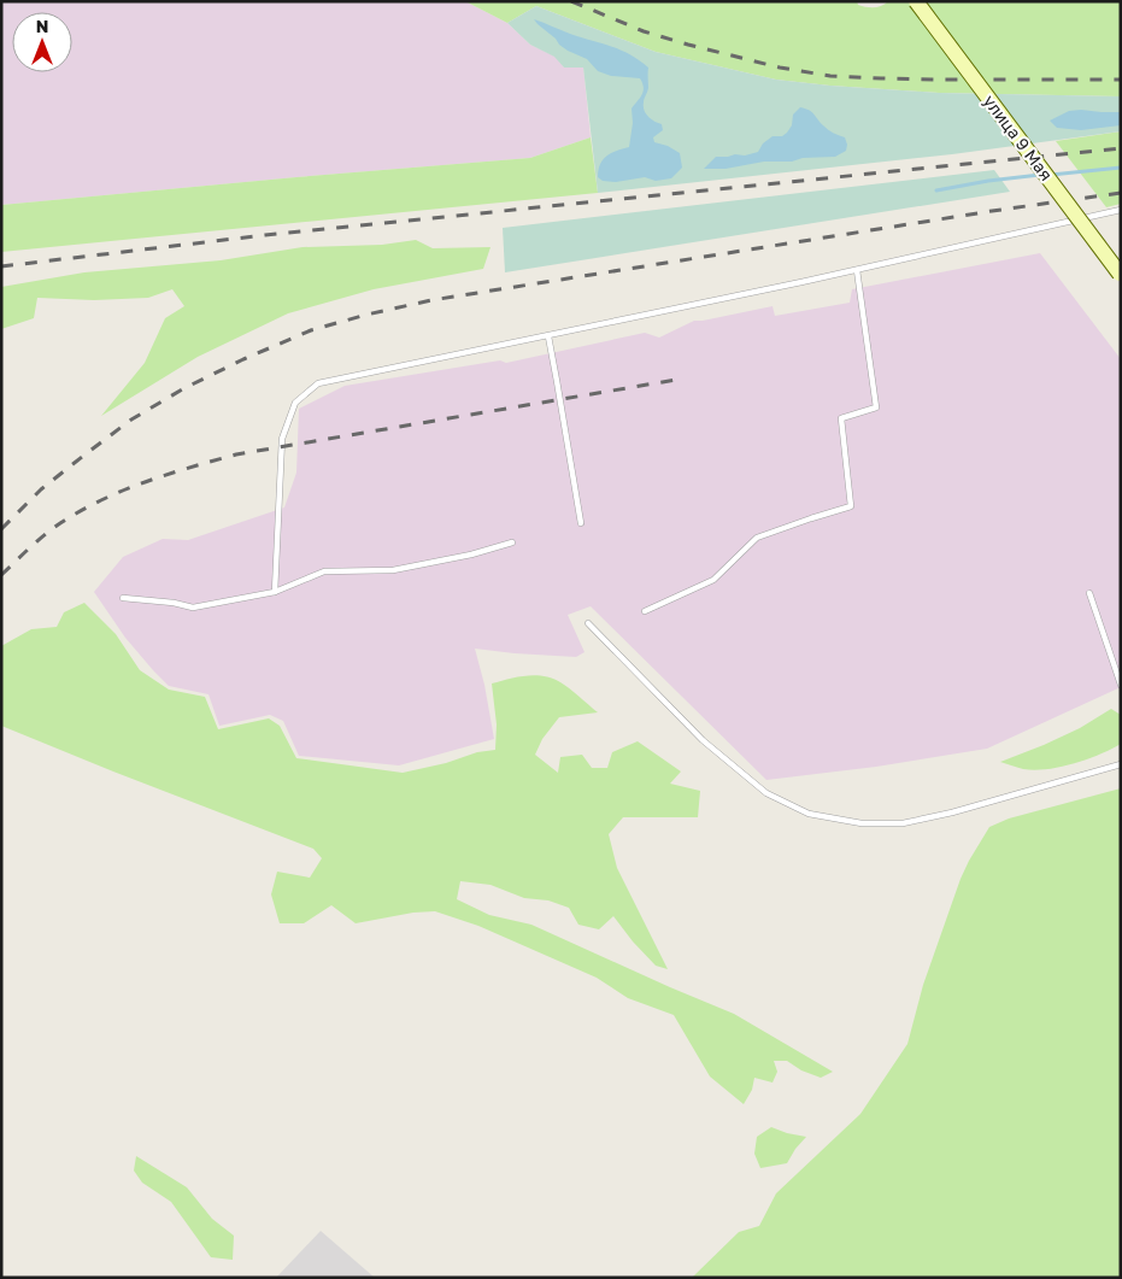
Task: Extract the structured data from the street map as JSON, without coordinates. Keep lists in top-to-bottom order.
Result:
{
  "streets": {
    "main road": ["улица 9 Мая"]
  },
  "north": "top"
}
